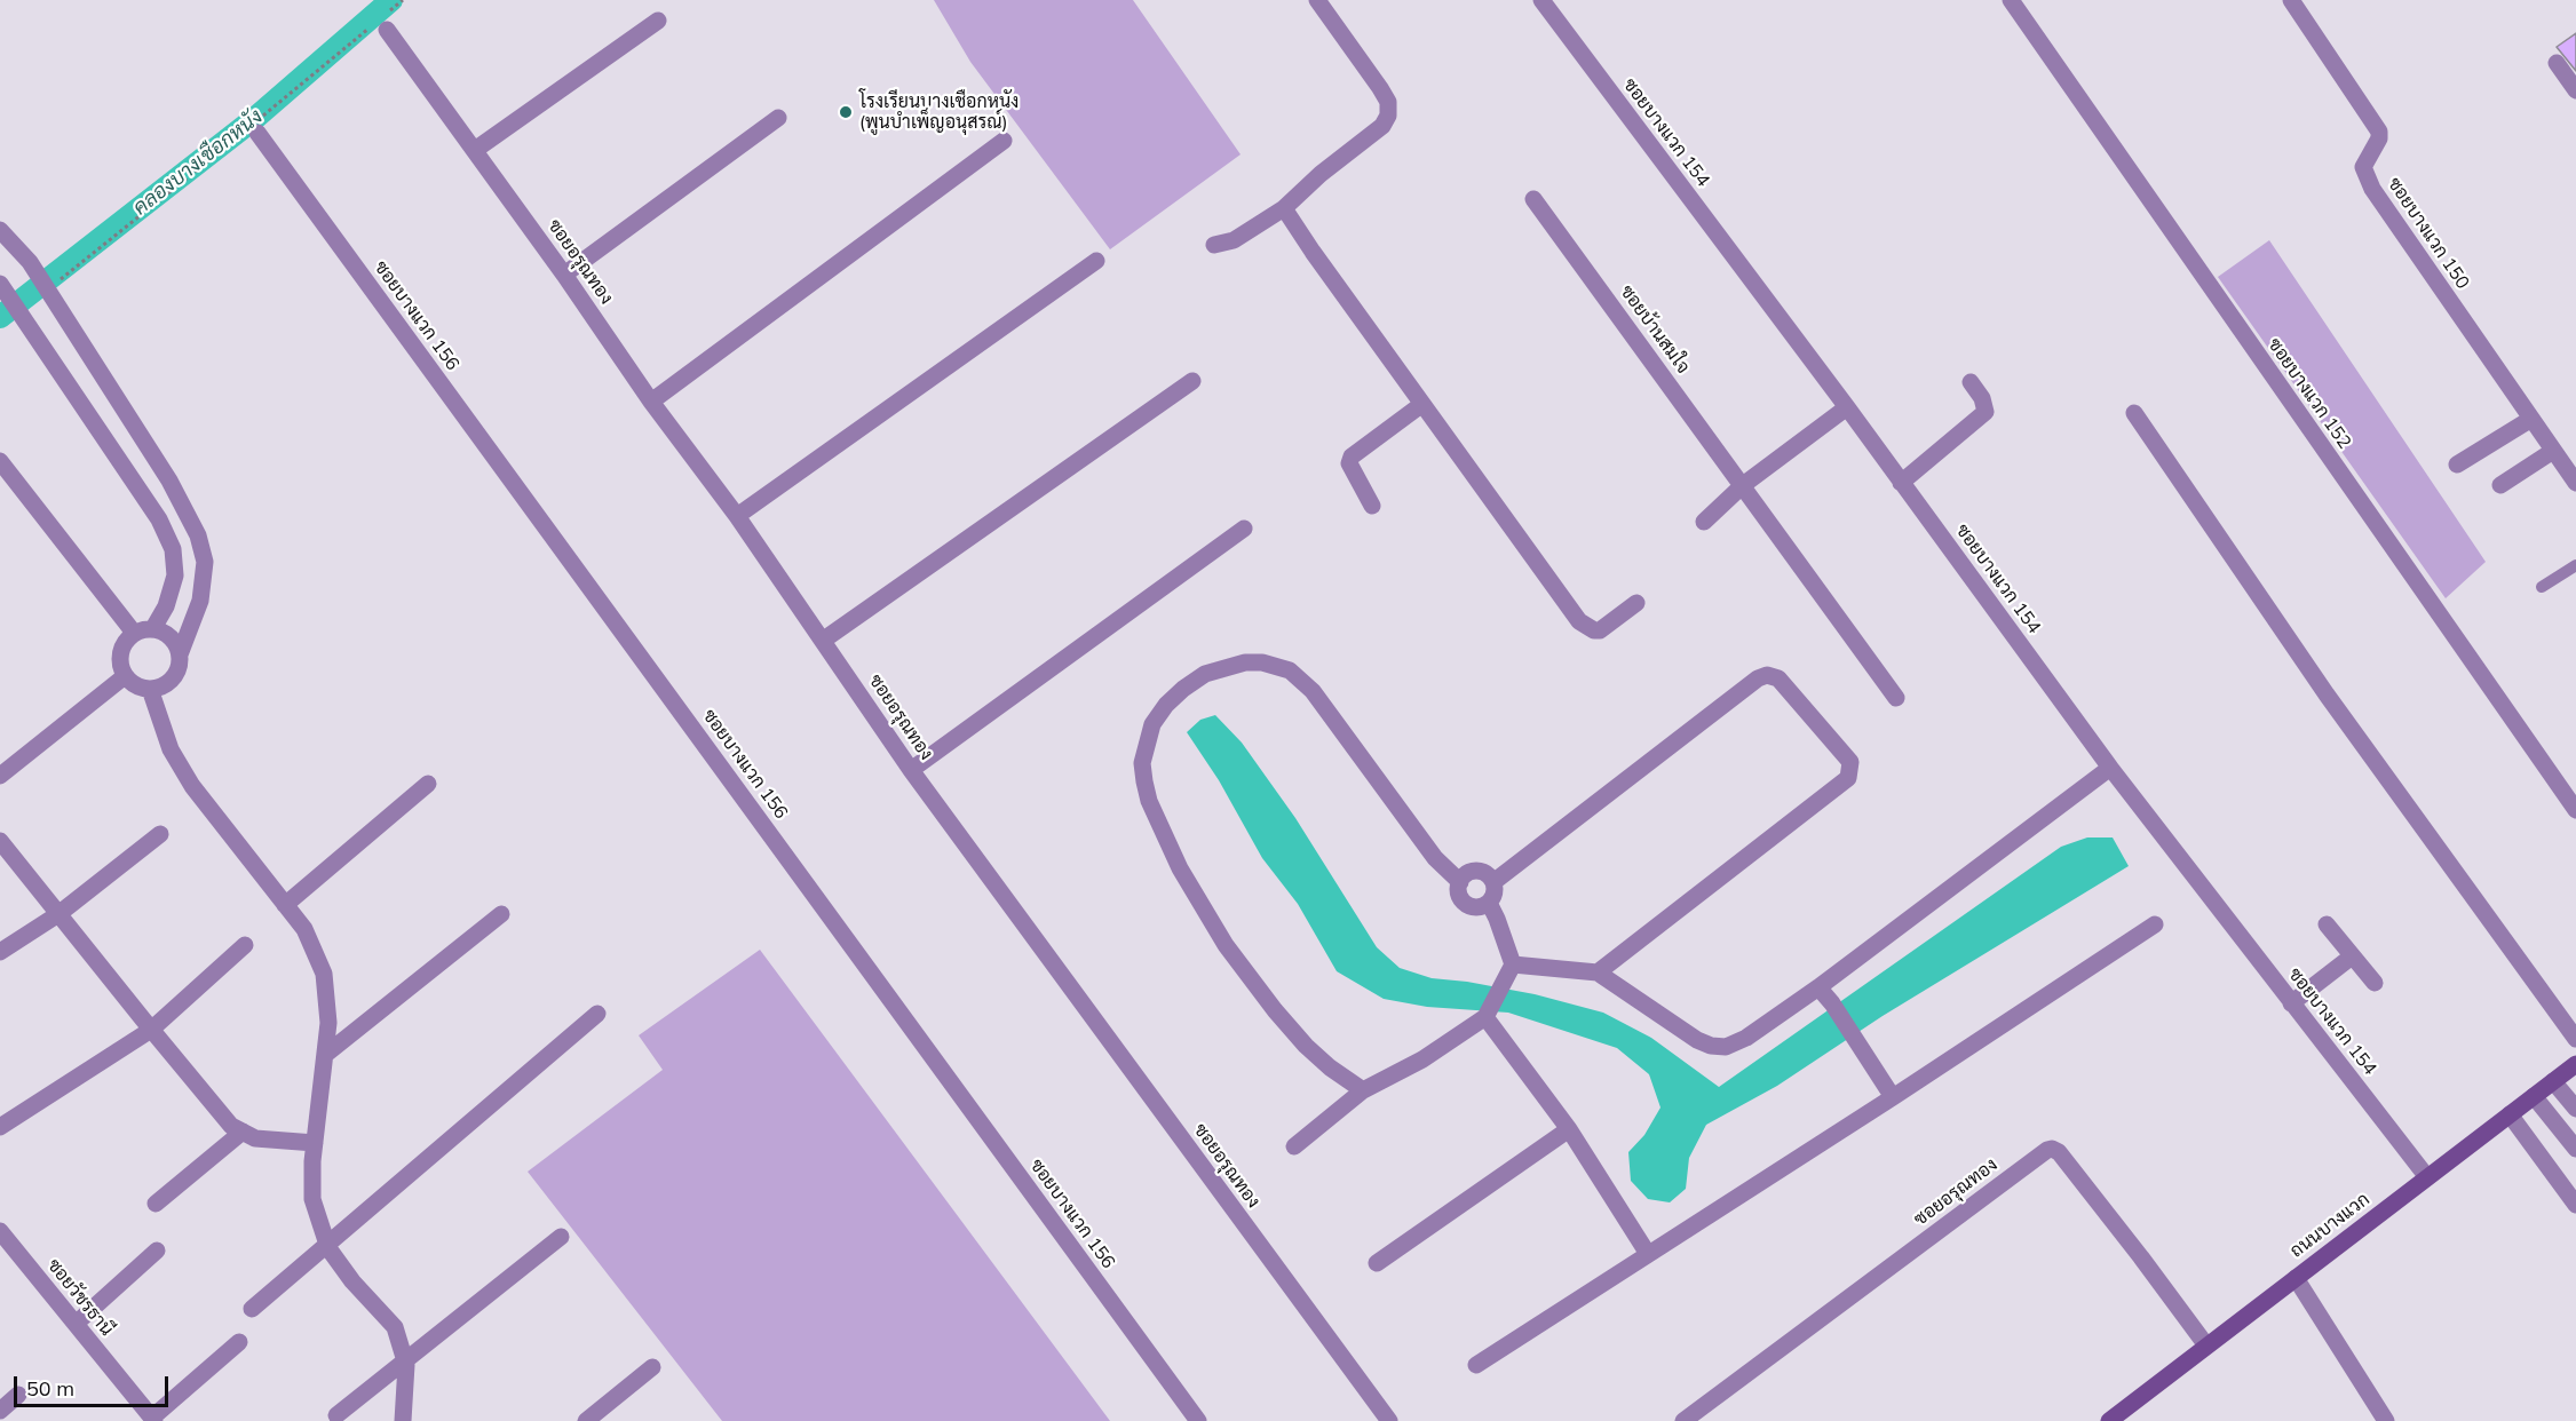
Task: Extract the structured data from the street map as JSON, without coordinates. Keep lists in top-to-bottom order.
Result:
{
  "streets": {
    "main road": ["ถนนบางแวก"],
    "street": [
      "ซอยบางแวก 154",
      "ซอยบางแวก 150",
      "ซอยอรุณทอง",
      "ซอยบางแวก 156",
      "ซอยบ้านสมใจ",
      "ซอยบางแวก 152",
      "ซอยวัชรธานี"
    ]
  },
  "crossings": [
    ["ซอยบางแวก 154", "ถนนบางแวก"],
    ["ซอยอรุณทอง", "ถนนบางแวก"]
  ],
  "water": ["คลองบางเชือกหนัง"],
  "places": ["โรงเรียนบางเชือกหนัง (พูนบำเพ็ญอนุสรณ์)"],
  "scale_bar": "50 m"
}
